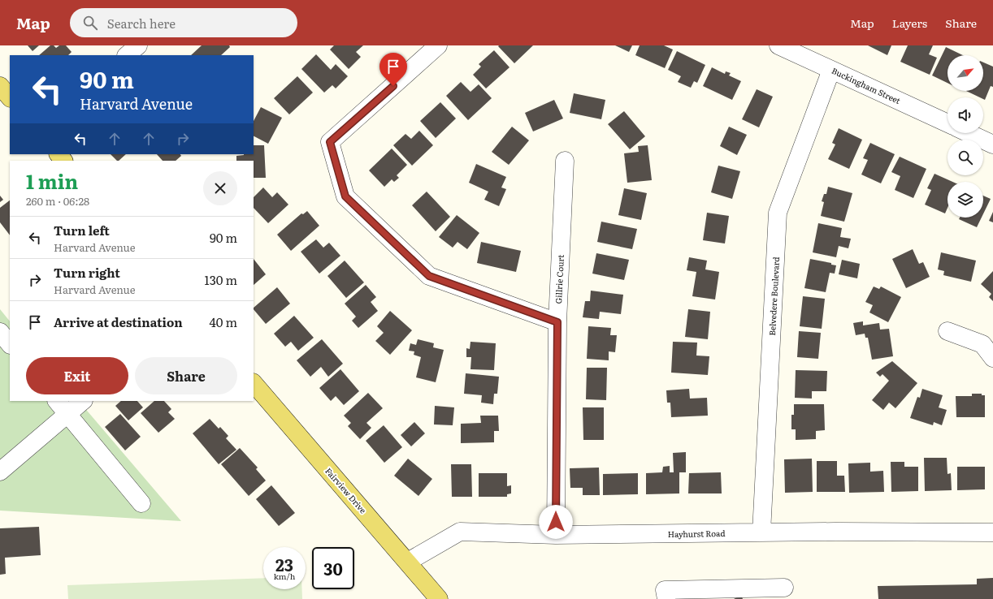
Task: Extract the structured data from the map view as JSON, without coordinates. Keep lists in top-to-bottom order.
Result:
{
  "streets": {
    "main road": ["Fairview Drive"],
    "street": [
      "Buckingham Street",
      "Gillrie Court",
      "Belvedere Boulevard",
      "Hayhurst Road"
    ]
  },
  "crossings": [
    ["Buckingham Street", "Belvedere Boulevard"],
    ["Gillrie Court", "Hayhurst Road"],
    ["Belvedere Boulevard", "Hayhurst Road"],
    ["Fairview Drive", "Hayhurst Road"]
  ],
  "north": "top right",
  "page": {
    "header": "Map",
    "search": "Search here",
    "nav": ["Map", "Layers", "Share"],
    "turn": ["90 m", "Harvard Avenue"],
    "heading": ["1 min", "260 m · 06:28"],
    "list": [
      {
        "name": "Turn left",
        "note": "Harvard Avenue",
        "value": "90 m"
      },
      {
        "name": "Turn right",
        "note": "Harvard Avenue",
        "value": "130 m"
      },
      {
        "name": "Arrive at destination",
        "value": "40 m"
      }
    ],
    "buttons": ["Exit", "Share"],
    "speed": "23 km/h",
    "limit": "30"
  }
}
